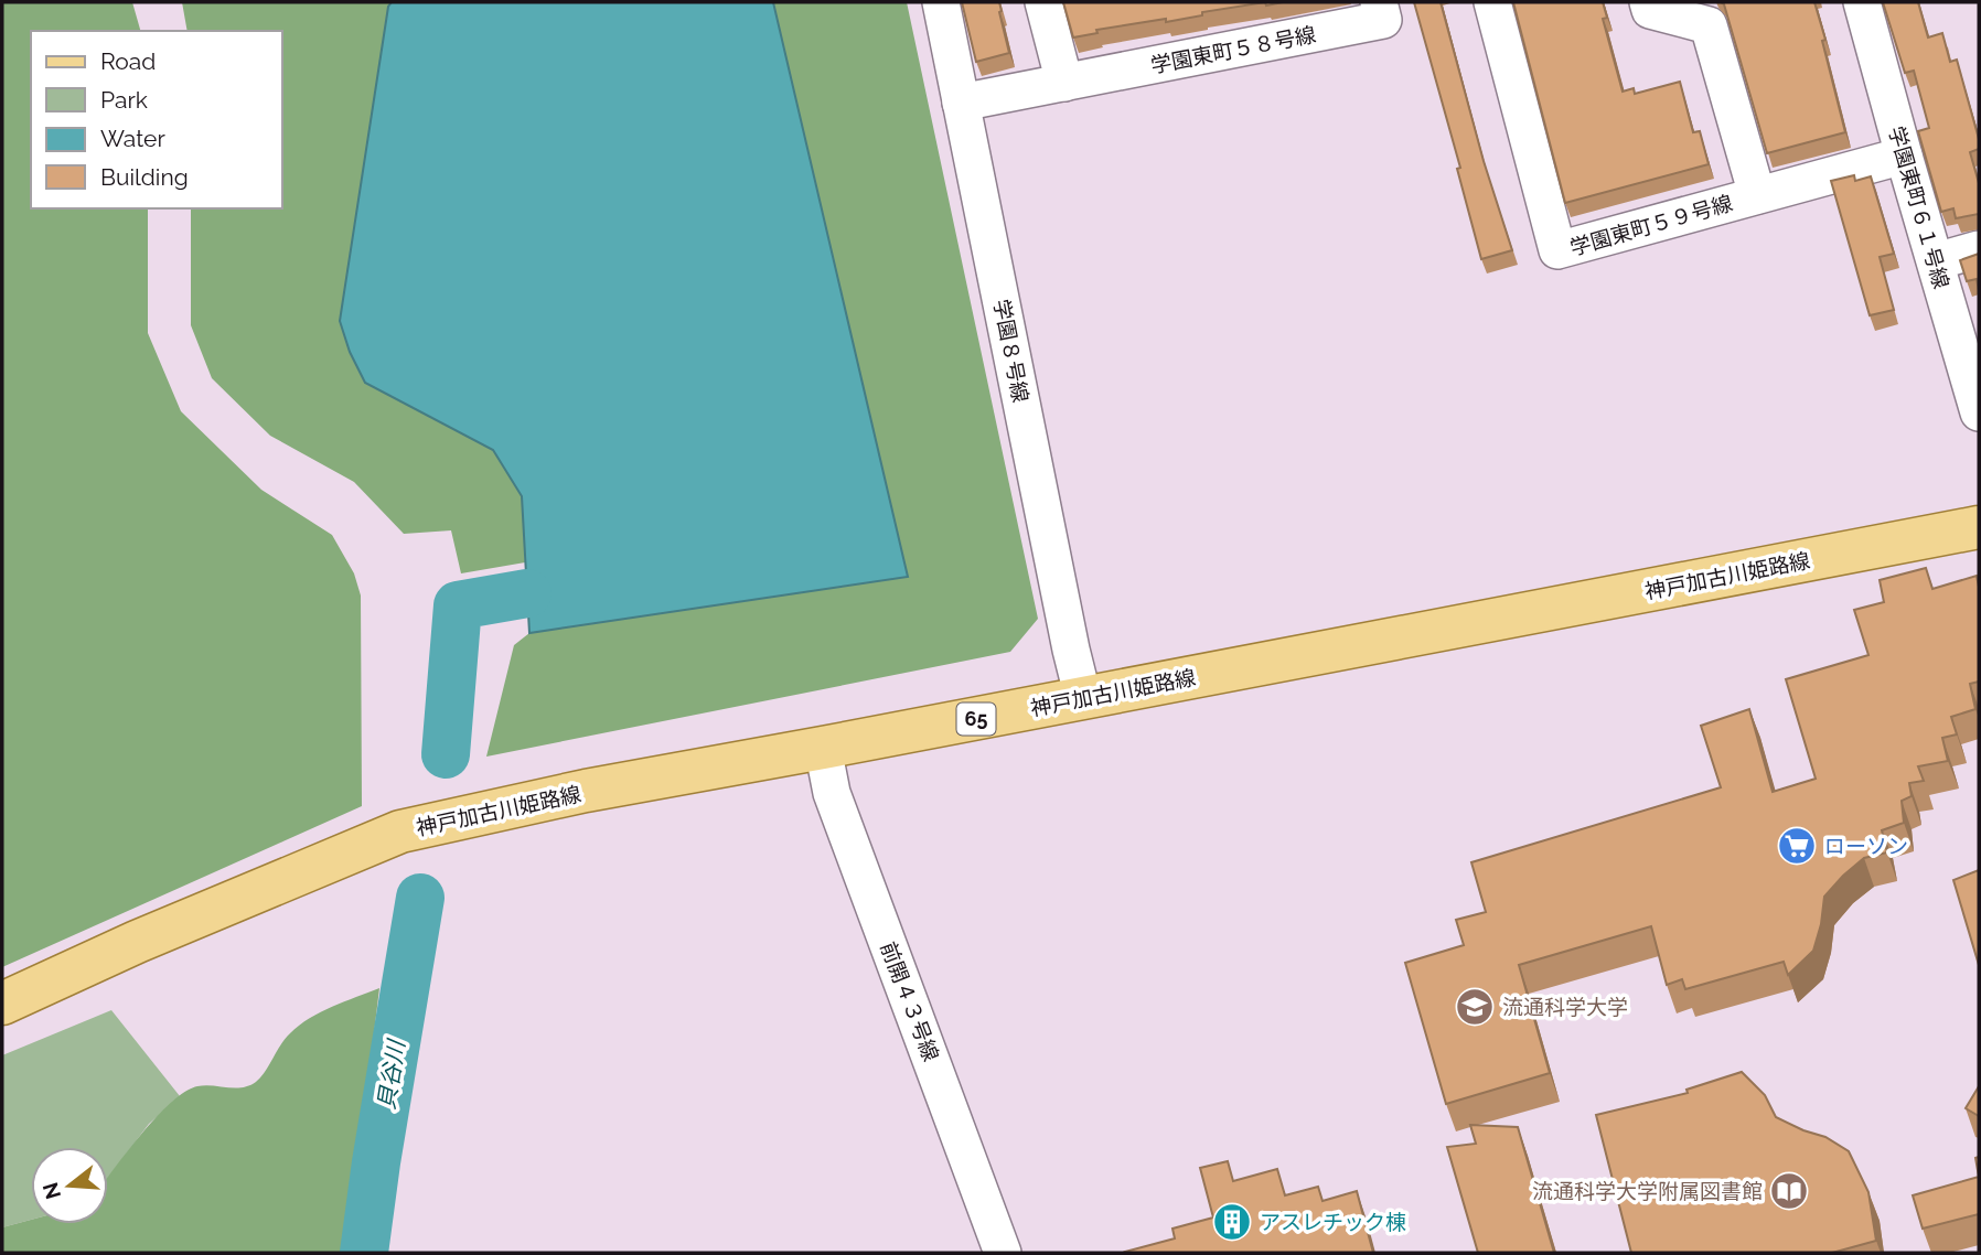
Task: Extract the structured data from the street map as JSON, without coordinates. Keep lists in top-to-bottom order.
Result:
{
  "streets": {
    "main road": ["神戸加古川姫路線", "65"],
    "street": [
      "学園東町５８号線",
      "学園東町６１号線",
      "学園東町５９号線",
      "学園８号線",
      "前開４３号線"
    ]
  },
  "crossings": [
    ["学園東町５８号線", "学園８号線"],
    ["学園東町６１号線", "学園東町５９号線"],
    ["学園８号線", "神戸加古川姫路線"],
    ["神戸加古川姫路線", "前開４３号線"]
  ],
  "water": ["貝谷川"],
  "places": {
    "supermarket": ["ローソン"],
    "school or university": ["流通科学大学"],
    "library": ["流通科学大学附属図書館"],
    "building": ["アスレチック棟"]
  },
  "legend": [
    "Road",
    "Park",
    "Water",
    "Building"
  ],
  "north": "left"
}
